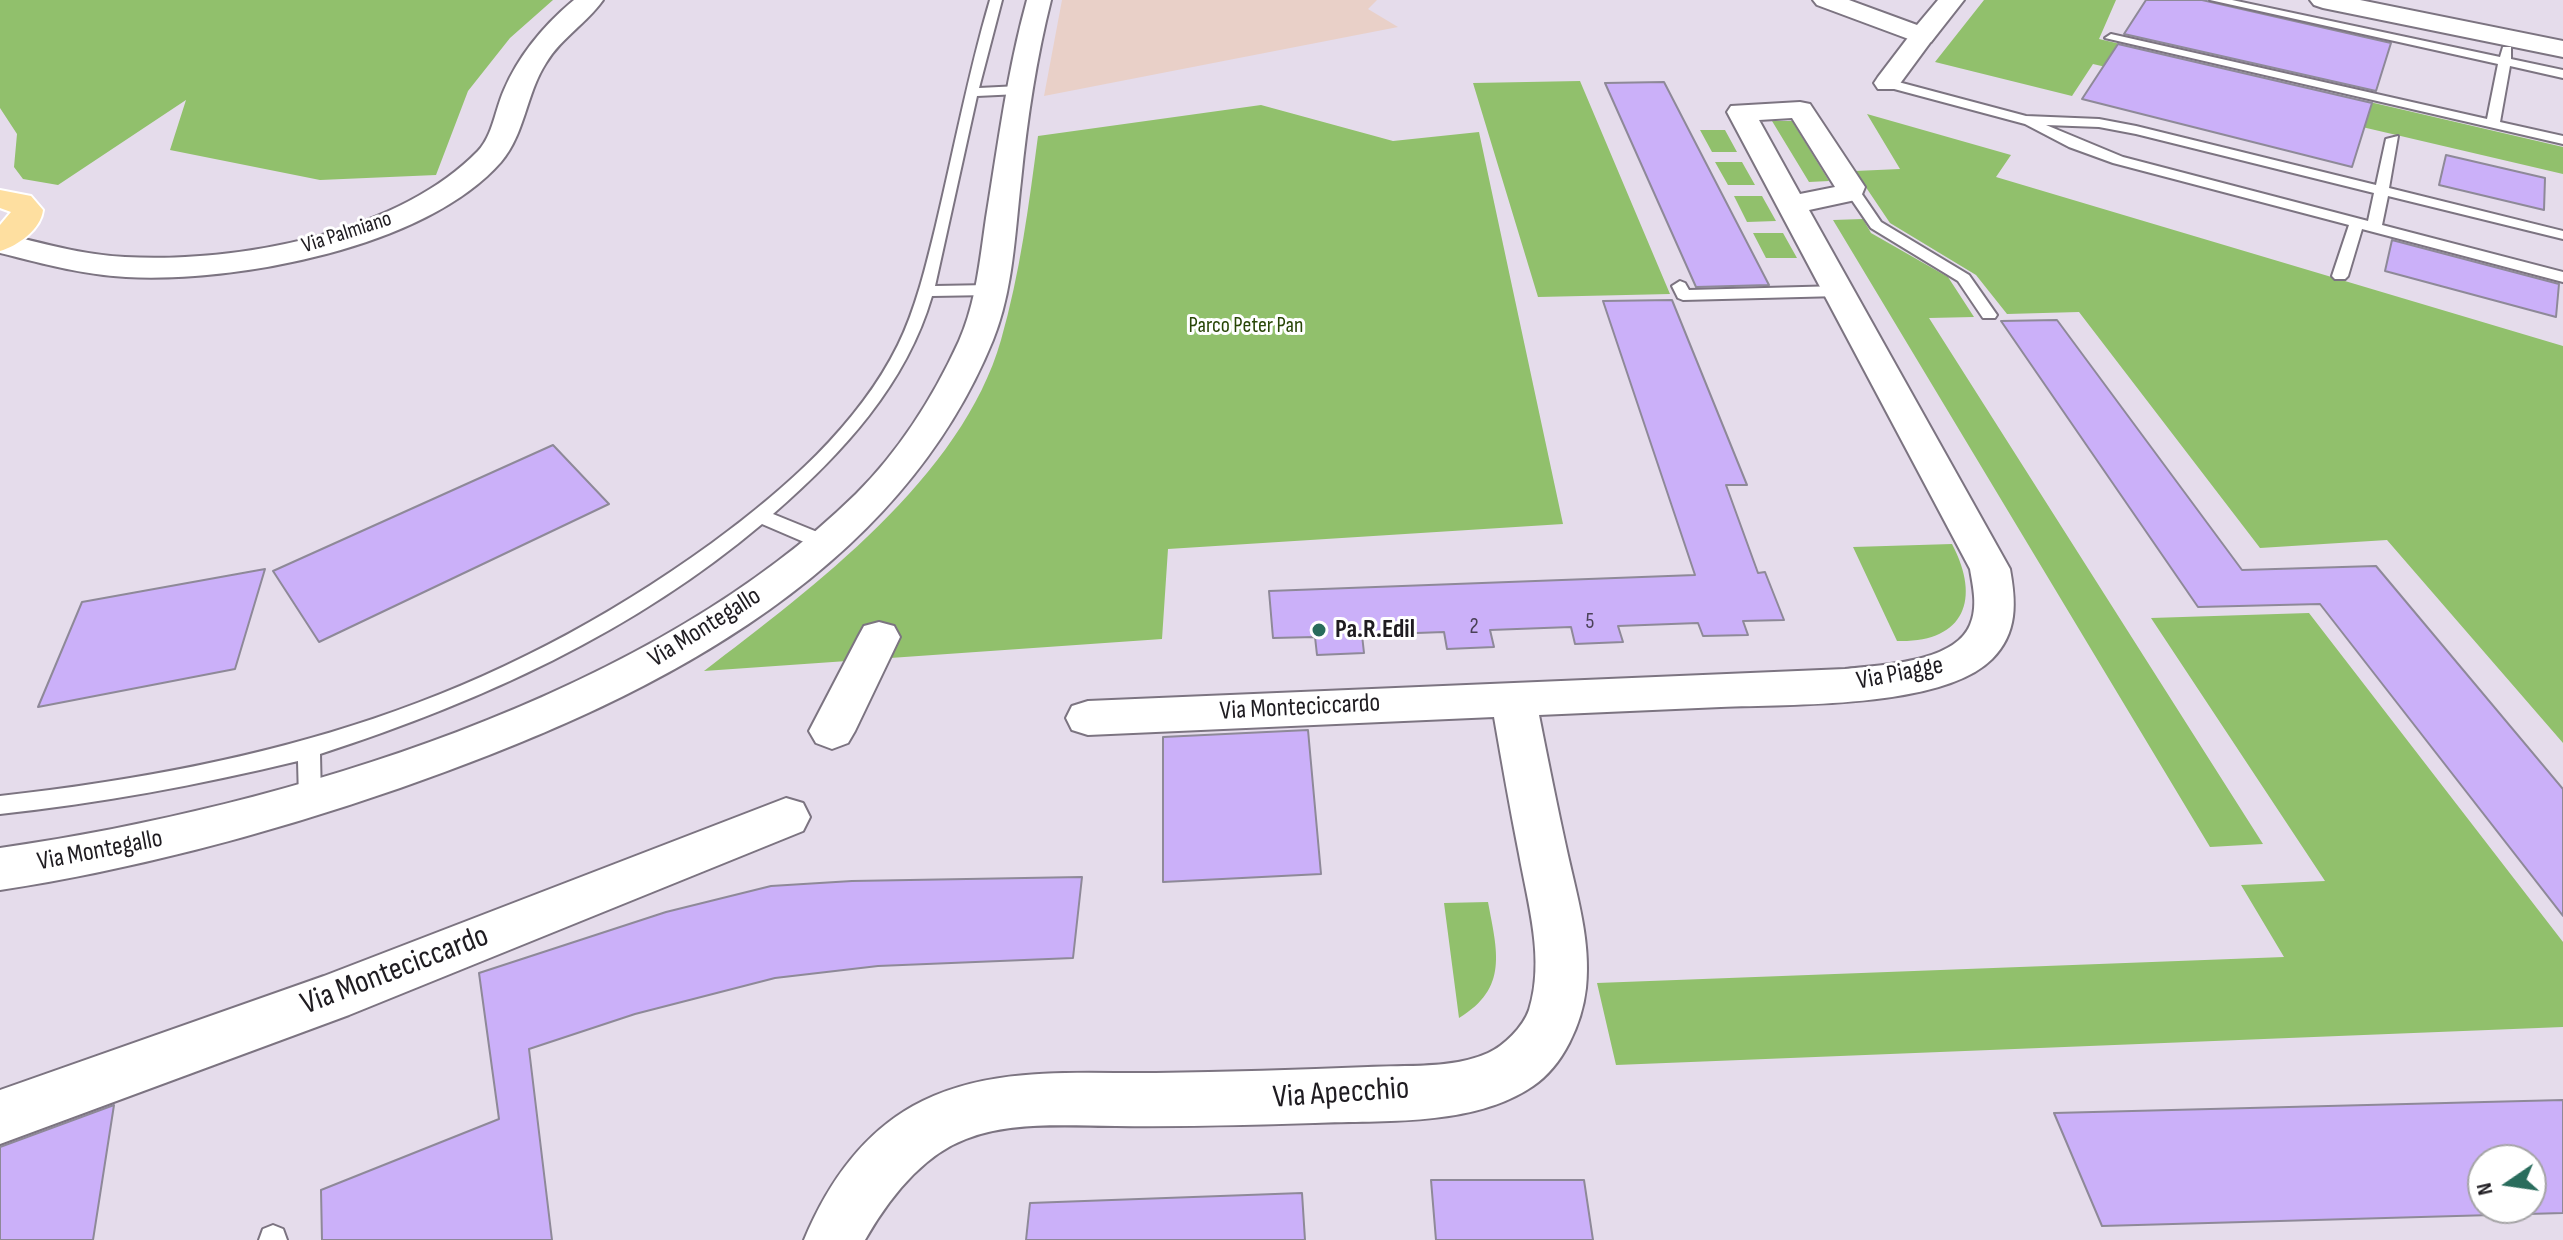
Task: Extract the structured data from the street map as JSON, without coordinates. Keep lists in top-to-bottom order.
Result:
{
  "streets": {
    "street": [
      "Via Palmiano",
      "Via Montegallo",
      "Via Piagge",
      "Via Monteciccardo",
      "Via Apecchio"
    ]
  },
  "crossings": [
    ["Via Piagge", "Via Monteciccardo"],
    ["Via Piagge", "Via Apecchio"],
    ["Via Monteciccardo", "Via Apecchio"]
  ],
  "parks": ["Parco Peter Pan"],
  "places": ["Pa.R.Edil"],
  "house_numbers": ["5", "2"],
  "north": "left"
}
